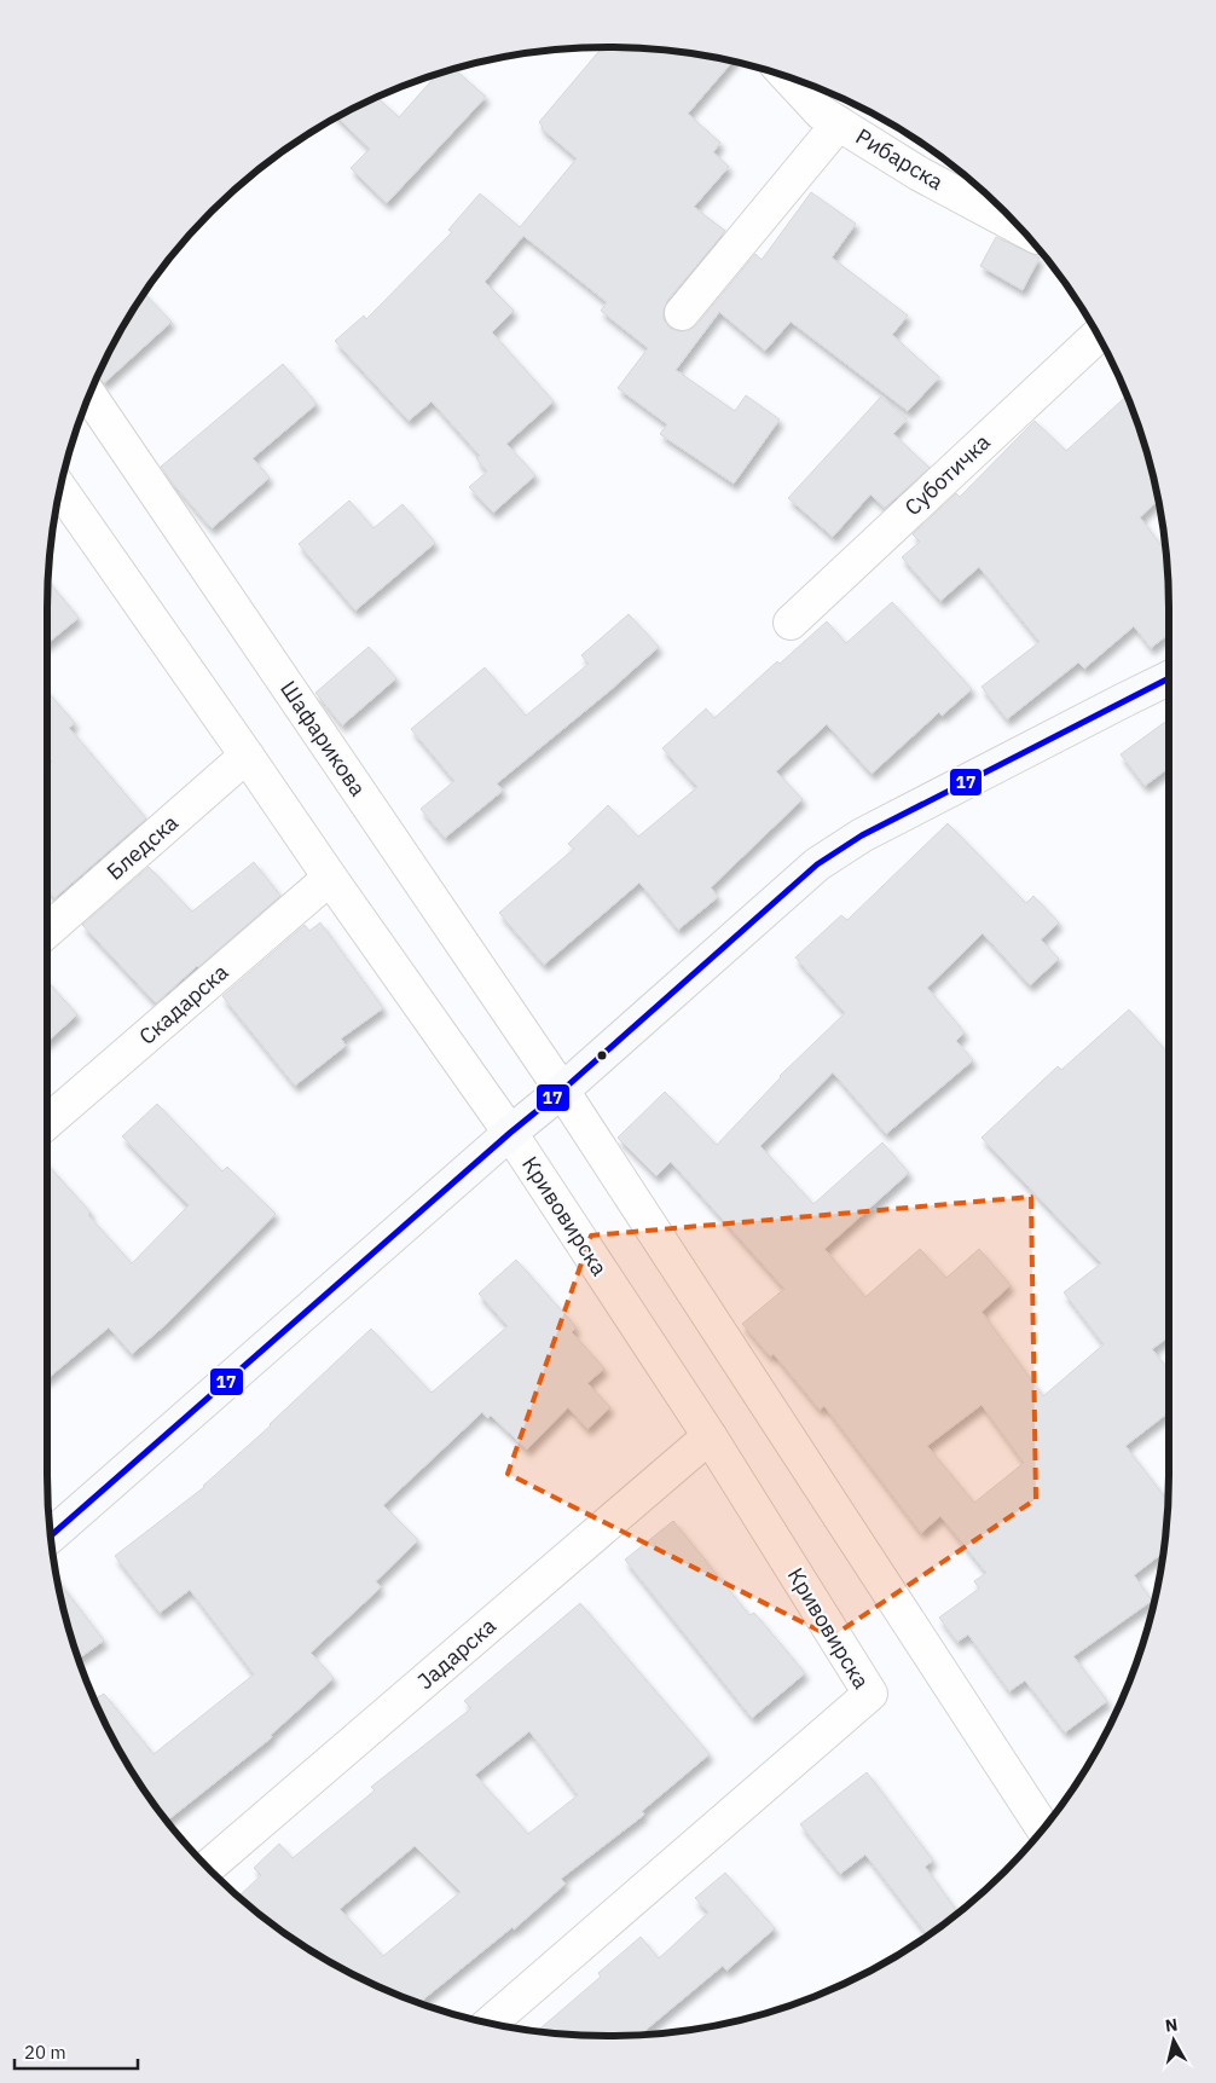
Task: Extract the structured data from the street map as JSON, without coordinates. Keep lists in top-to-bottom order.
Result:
{
  "streets": {
    "street": [
      "Рибарска",
      "Суботичка",
      "Шафарикова",
      "Бледска",
      "Скадарска",
      "Кривовирска",
      "Јадарска"
    ]
  },
  "crossings": [
    ["Бледска", "Кривовирска"],
    ["Скадарска", "Кривовирска"],
    ["Кривовирска", "Јадарска"]
  ],
  "lines": ["transit line 17"],
  "scale_bar": "20 m",
  "north": "top"
}
